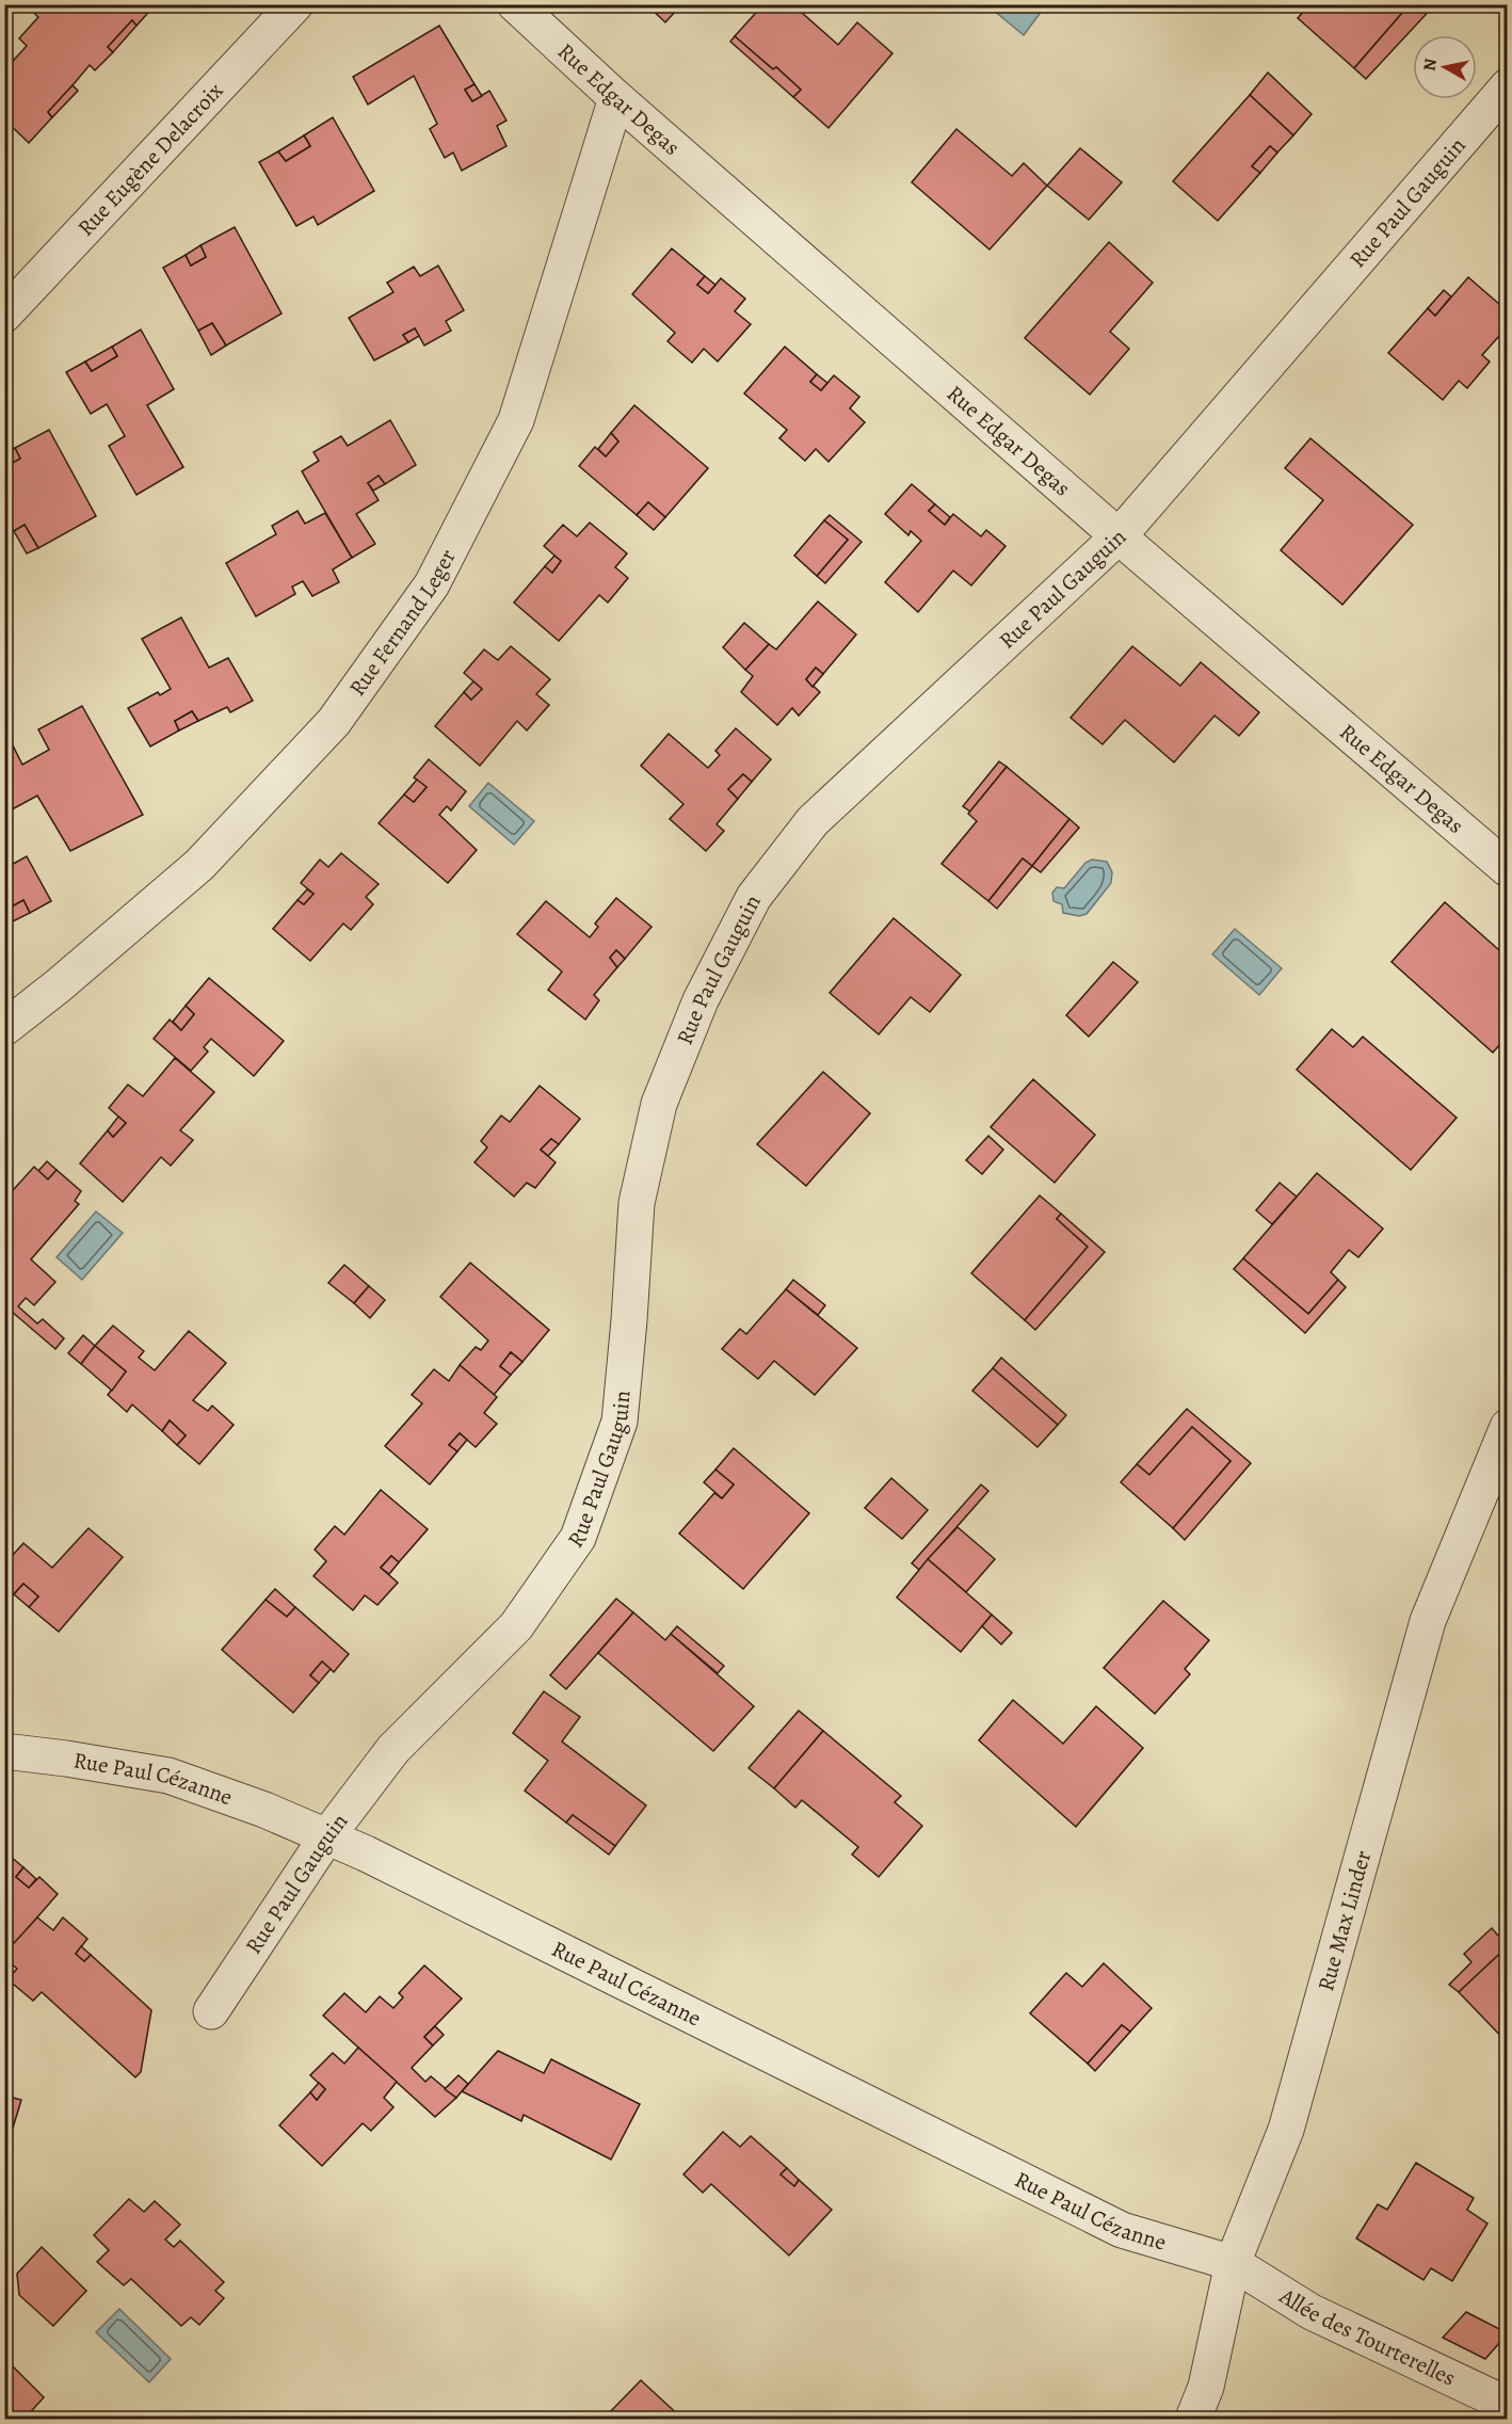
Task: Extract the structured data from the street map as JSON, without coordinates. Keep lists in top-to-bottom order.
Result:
{
  "streets": {
    "street": [
      "Rue Edgar Degas",
      "Rue Eugène Delacroix",
      "Rue Paul Gauguin",
      "Rue Fernand Leger",
      "Rue Paul Cézanne",
      "Rue Max Linder",
      "Allée des Tourterelles"
    ]
  },
  "crossings": [
    ["Rue Edgar Degas", "Rue Paul Gauguin"],
    ["Rue Edgar Degas", "Rue Fernand Leger"],
    ["Rue Paul Gauguin", "Rue Paul Cézanne"],
    ["Rue Paul Cézanne", "Rue Max Linder"],
    ["Rue Paul Cézanne", "Allée des Tourterelles"],
    ["Rue Max Linder", "Allée des Tourterelles"]
  ],
  "north": "left"
}
